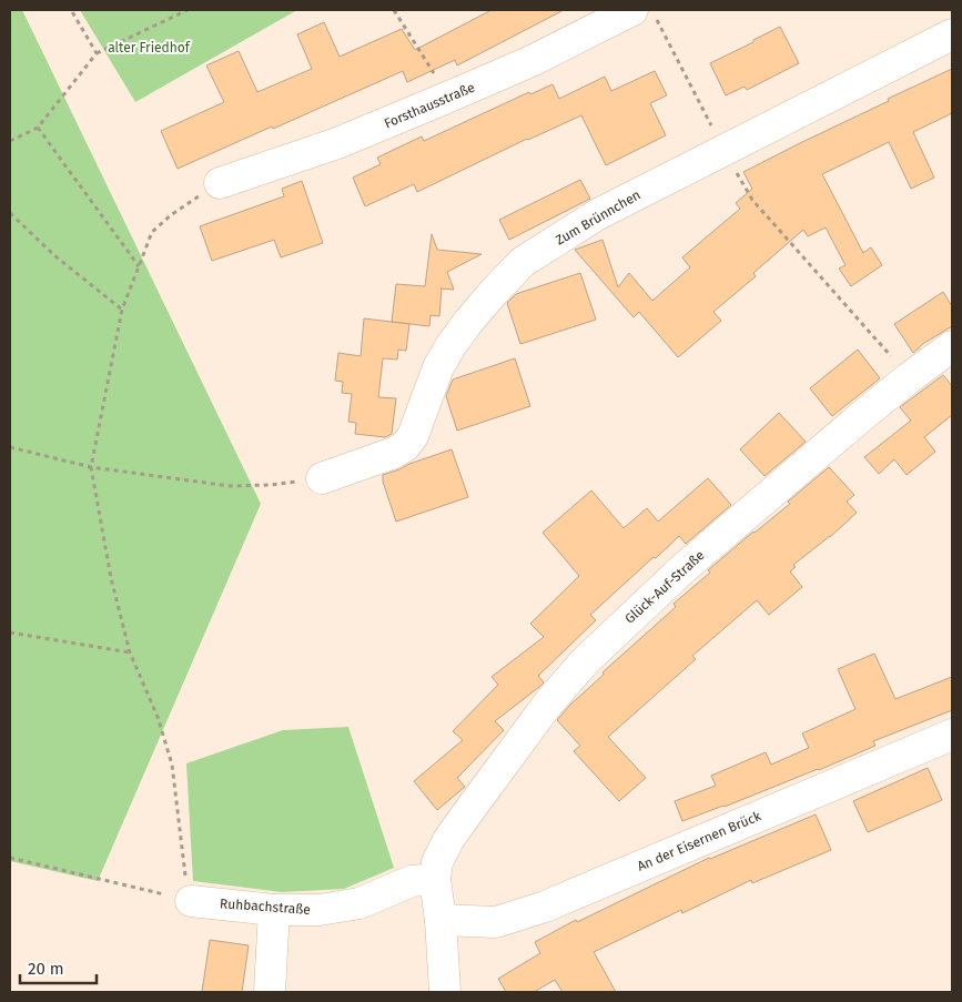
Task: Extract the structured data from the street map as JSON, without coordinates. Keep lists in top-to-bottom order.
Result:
{
  "streets": {
    "street": [
      "Forsthausstraße",
      "Zum Brünnchen",
      "Glück-Auf-Straße",
      "An der Eisernen Brück",
      "Ruhbachstraße"
    ]
  },
  "crossings": [
    ["Glück-Auf-Straße", "Ruhbachstraße"]
  ],
  "parks": ["alter Friedhof"],
  "scale_bar": "20 m"
}
